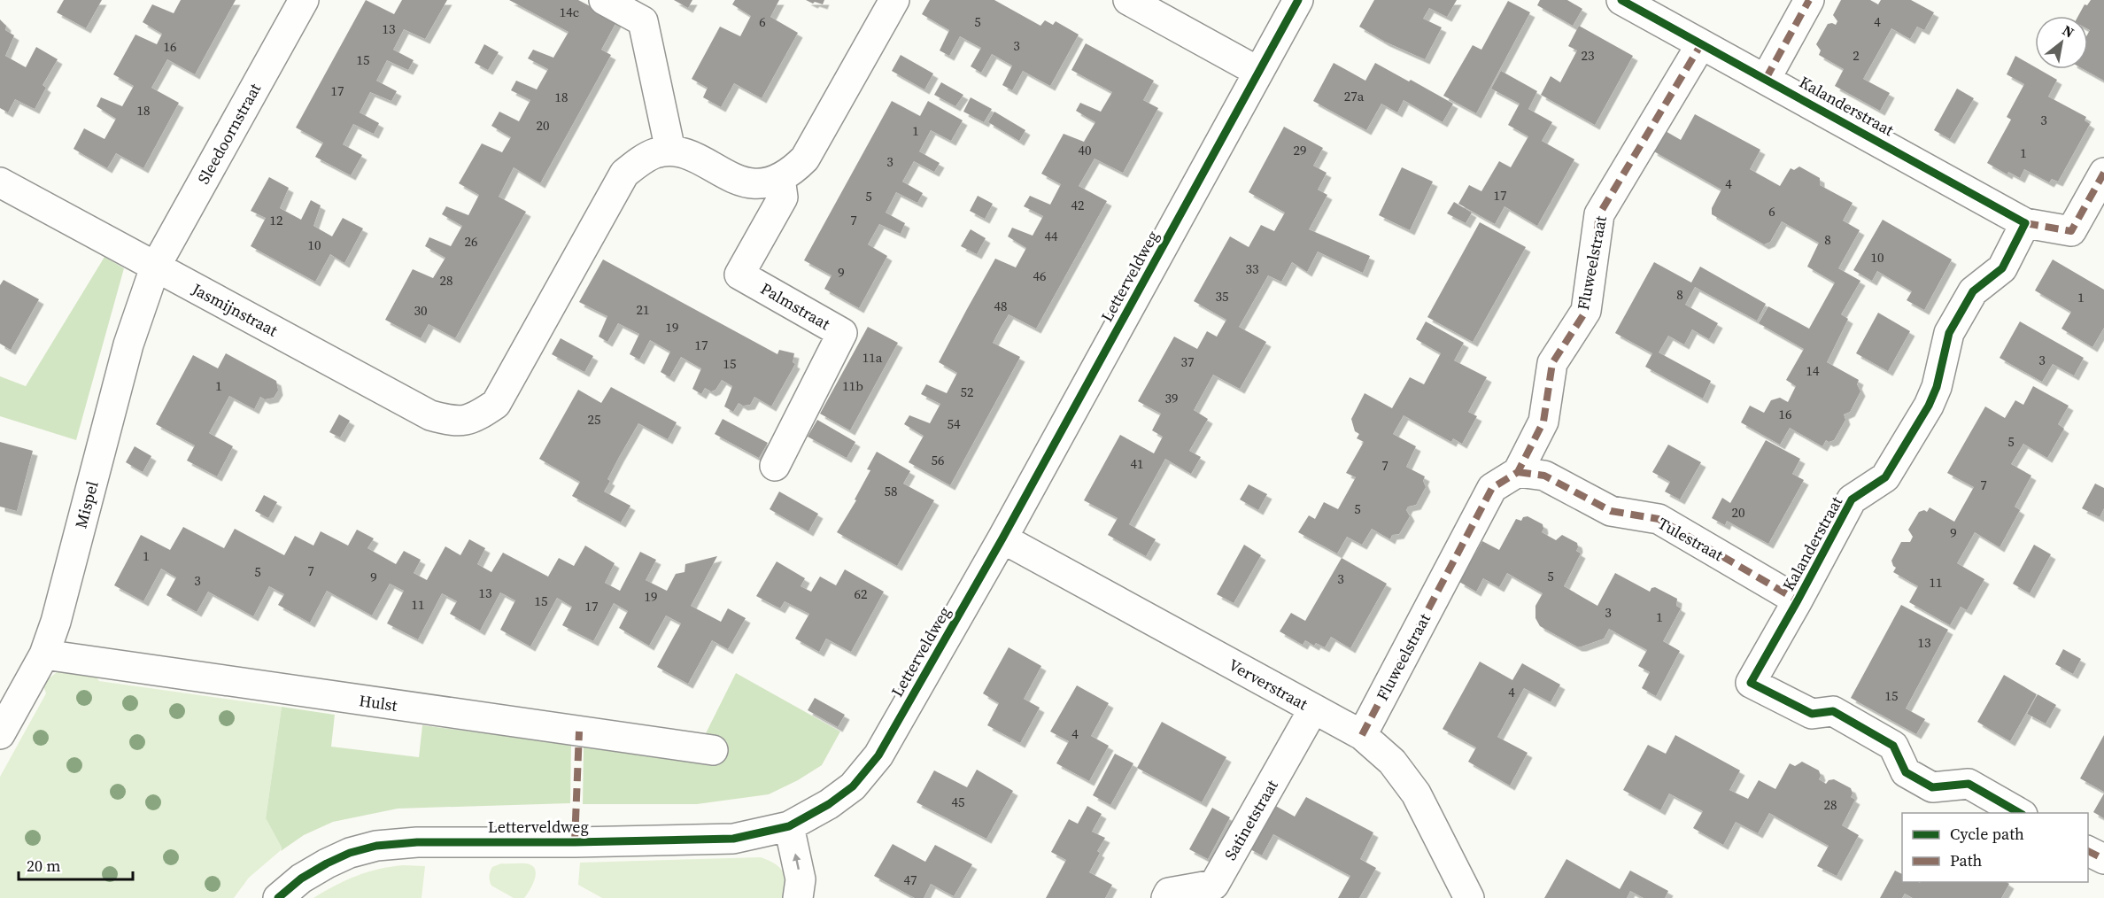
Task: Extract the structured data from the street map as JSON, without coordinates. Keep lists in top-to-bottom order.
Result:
{
  "streets": {
    "street": [
      "Kalanderstraat",
      "Sleedoornstraat",
      "Fluweelstraat",
      "Letterveldweg",
      "Palmstraat",
      "Jasmijnstraat",
      "Mispel",
      "Tulestraat",
      "Ververstraat",
      "Hulst",
      "Satinetstraat"
    ]
  },
  "crossings": [
    ["Kalanderstraat", "Fluweelstraat"],
    ["Kalanderstraat", "Tulestraat"],
    ["Sleedoornstraat", "Jasmijnstraat"],
    ["Sleedoornstraat", "Mispel"],
    ["Fluweelstraat", "Tulestraat"],
    ["Fluweelstraat", "Ververstraat"],
    ["Letterveldweg", "Ververstraat"],
    ["Jasmijnstraat", "Mispel"],
    ["Mispel", "Hulst"],
    ["Ververstraat", "Satinetstraat"]
  ],
  "house_numbers": [
    "14c",
    "6",
    "5",
    "4",
    "13",
    "3",
    "16",
    "23",
    "2",
    "15",
    "17",
    "27a",
    "18",
    "18",
    "3",
    "20",
    "1",
    "40",
    "29",
    "1",
    "3",
    "4",
    "17",
    "5",
    "42",
    "6",
    "12",
    "7",
    "44",
    "8",
    "26",
    "10",
    "10",
    "33",
    "9",
    "46",
    "28",
    "8",
    "35",
    "1",
    "48",
    "21",
    "30",
    "19",
    "17",
    "11a",
    "3",
    "37",
    "15",
    "14",
    "1",
    "11b",
    "52",
    "39",
    "16",
    "25",
    "54",
    "5",
    "56",
    "41",
    "7",
    "7",
    "58",
    "5",
    "20",
    "9",
    "1",
    "7",
    "5",
    "5",
    "9",
    "3",
    "3",
    "11",
    "13",
    "62",
    "19",
    "15",
    "11",
    "17",
    "3",
    "1",
    "13",
    "4",
    "15",
    "4",
    "45",
    "28",
    "47"
  ],
  "legend": ["Cycle path", "Path"],
  "scale_bar": "20 m",
  "north": "top right"
}
